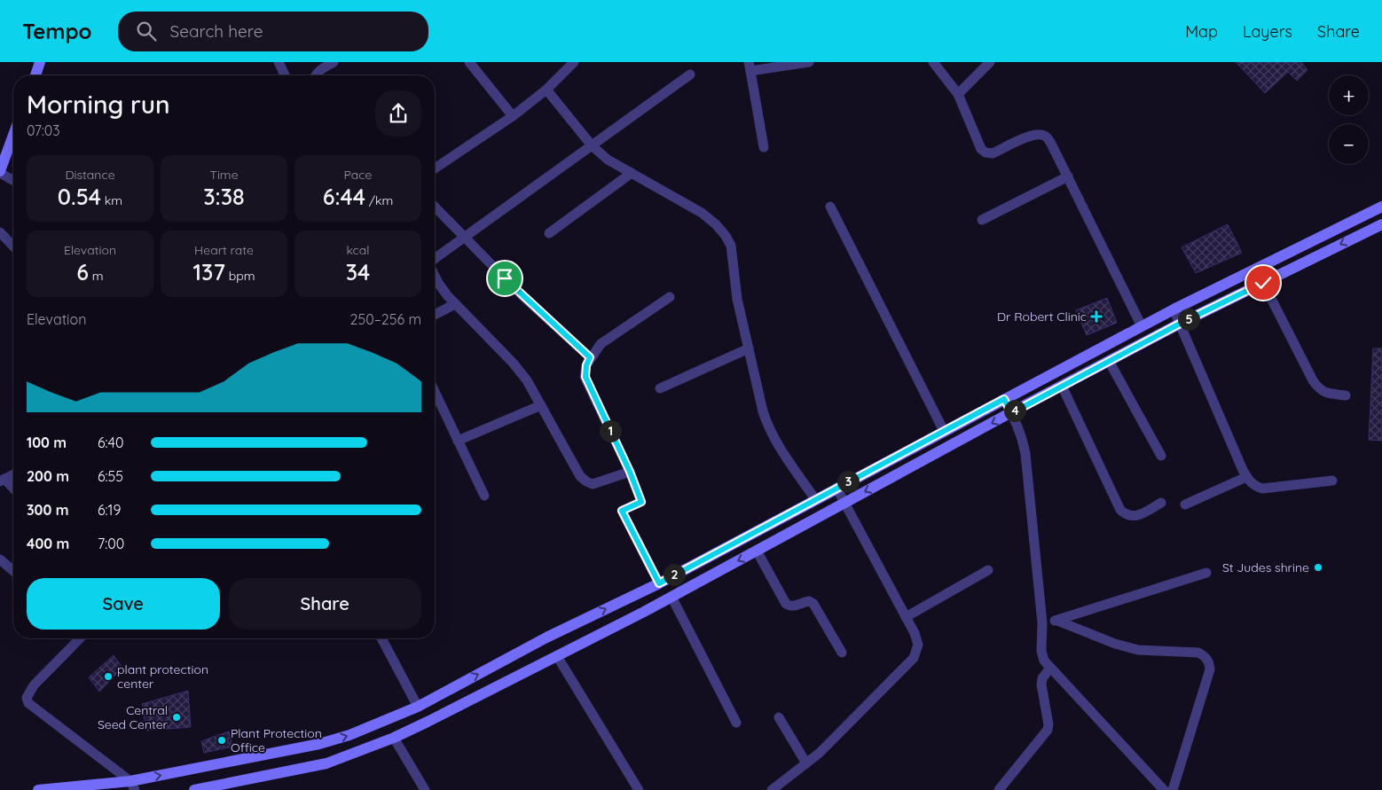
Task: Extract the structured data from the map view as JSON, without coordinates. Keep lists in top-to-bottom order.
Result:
{
  "places": {
    "health": ["Dr Robert Clinic"],
    "other": [
      "St Judes shrine",
      "plant protection center",
      "Central Seed Center",
      "Plant Protection Office"
    ]
  },
  "page": {
    "header": "Tempo",
    "search": "Search here",
    "nav": ["Map", "Layers", "Share"],
    "map_buttons": ["+", "−"],
    "heading": ["Morning run", "07:03"],
    "stats": [
      ["Distance", "0.54 km"],
      ["Time", "3:38"],
      ["Pace", "6:44 /km"],
      ["Elevation", "6 m"],
      ["Heart rate", "137 bpm"],
      ["kcal", "34"]
    ],
    "chart": ["Elevation", "250–256 m"],
    "pins": [
      "5",
      "4",
      "1",
      "3",
      "2"
    ],
    "list": [
      {
        "name": "100 m",
        "note": "6:40"
      },
      {
        "name": "200 m",
        "note": "6:55"
      },
      {
        "name": "300 m",
        "note": "6:19"
      },
      {
        "name": "400 m",
        "note": "7:00"
      }
    ],
    "buttons": ["Save", "Share"]
  }
}
